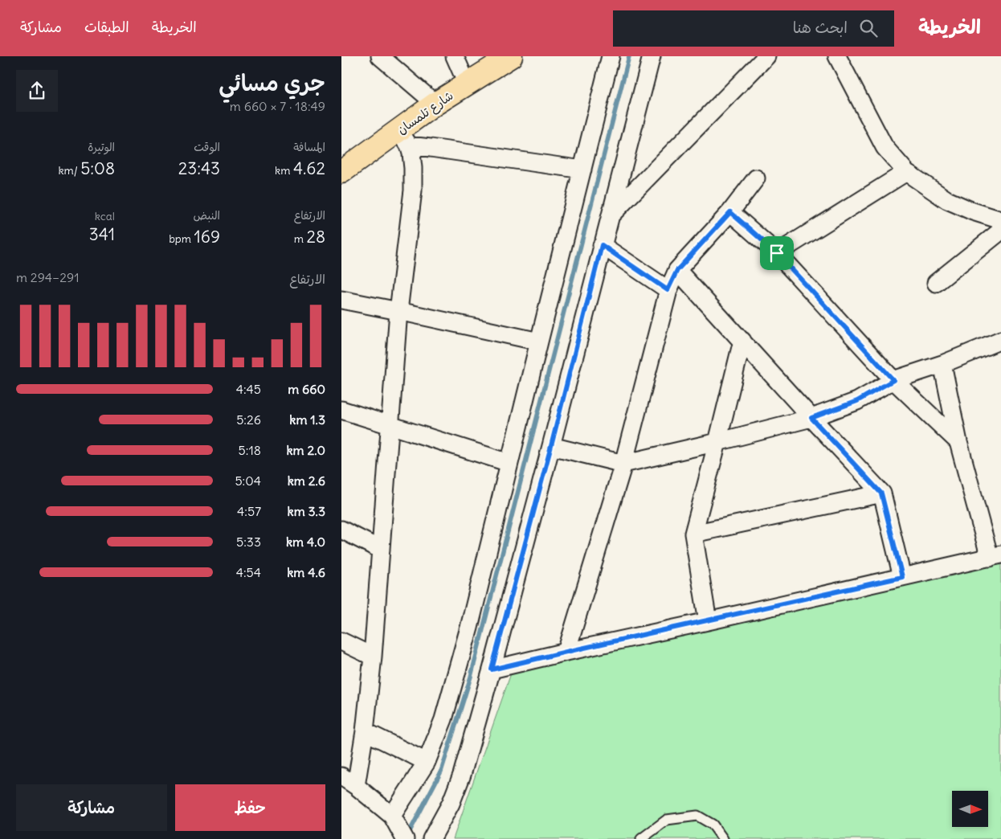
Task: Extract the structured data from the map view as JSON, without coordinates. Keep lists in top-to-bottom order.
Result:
{
  "streets": {
    "main road": ["شارع تلمسان"]
  },
  "north": "right",
  "page": {
    "header": "الخريطة",
    "search": "ابحث هنا",
    "nav": ["الخريطة", "الطبقات", "مشاركة"],
    "heading": ["جري مسائي", "18:49 · 7 × 660 m"],
    "stats": [
      ["المسافة", "4.62 km"],
      ["الوقت", "23:43"],
      ["الوتيرة", "5:08 /km"],
      ["الارتفاع", "28 m"],
      ["النبض", "169 bpm"],
      ["kcal", "341"]
    ],
    "chart": ["الارتفاع", "291–294 m"],
    "list": [
      {
        "name": "660 m",
        "note": "4:45"
      },
      {
        "name": "1.3 km",
        "note": "5:26"
      },
      {
        "name": "2.0 km",
        "note": "5:18"
      },
      {
        "name": "2.6 km",
        "note": "5:04"
      },
      {
        "name": "3.3 km",
        "note": "4:57"
      },
      {
        "name": "4.0 km",
        "note": "5:33"
      },
      {
        "name": "4.6 km",
        "note": "4:54"
      }
    ],
    "buttons": ["حفظ", "مشاركة"]
  }
}
